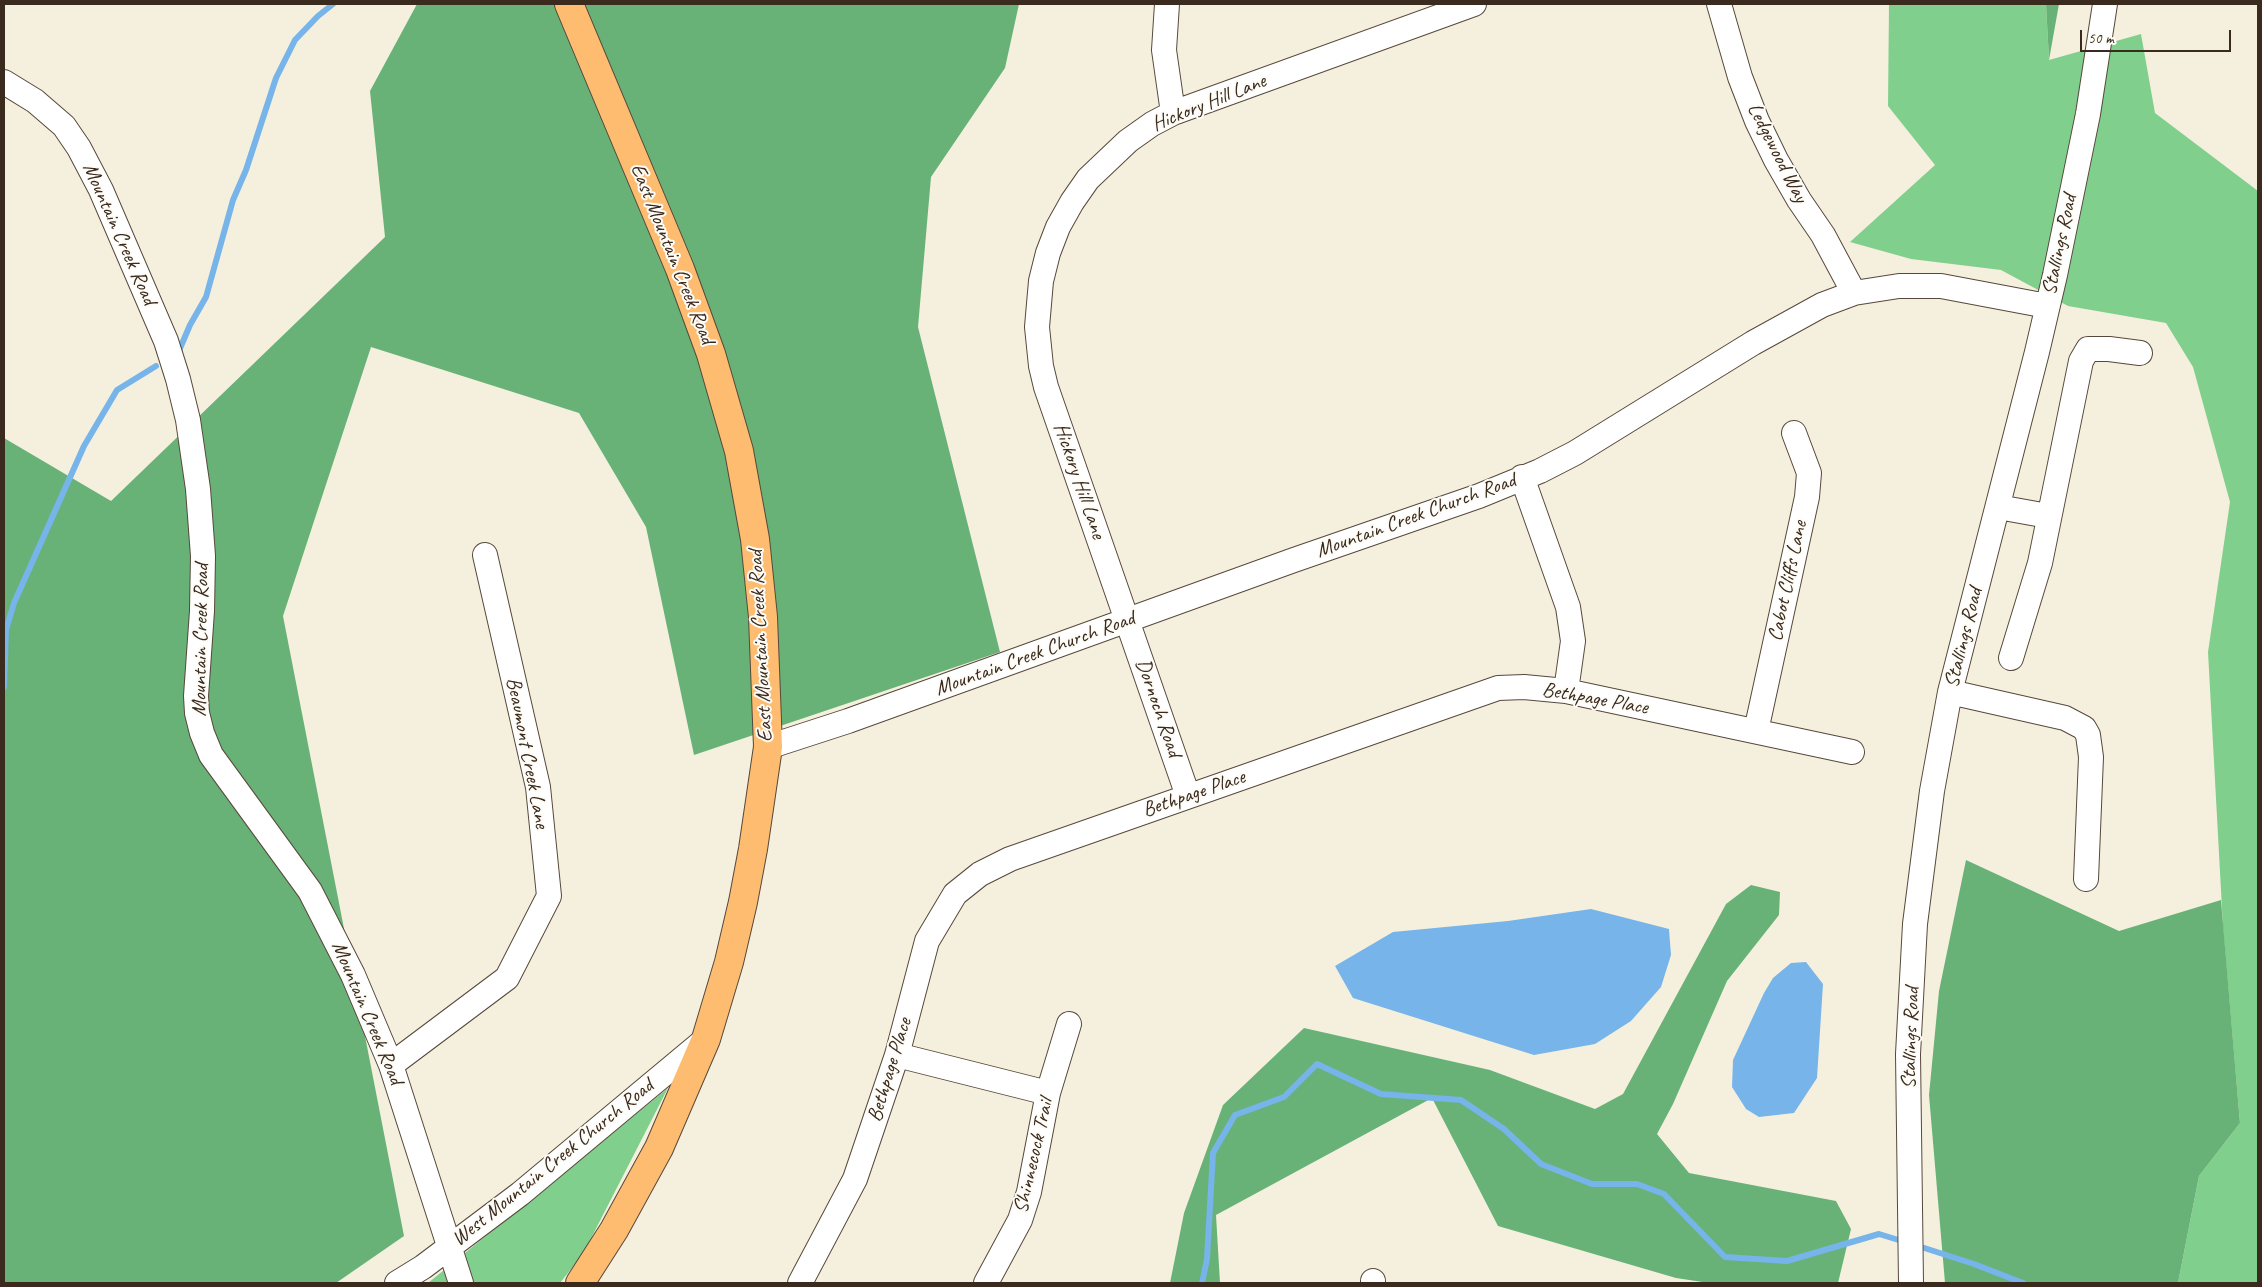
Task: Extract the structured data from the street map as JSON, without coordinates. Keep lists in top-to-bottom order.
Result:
{
  "streets": {
    "main road": ["East Mountain Creek Road"],
    "street": [
      "Hickory Hill Lane",
      "Ledgewood Way",
      "Mountain Creek Road",
      "Stallings Road",
      "Mountain Creek Church Road",
      "Cabot Cliffs Lane",
      "Bethpage Place",
      "Dornoch Road",
      "Beaumont Creek Lane",
      "Shinnecock Trail",
      "West Mountain Creek Church Road"
    ]
  },
  "crossings": [
    ["Hickory Hill Lane", "Mountain Creek Church Road"],
    ["Hickory Hill Lane", "Dornoch Road"],
    ["Ledgewood Way", "Mountain Creek Church Road"],
    ["Mountain Creek Road", "Beaumont Creek Lane"],
    ["Mountain Creek Road", "West Mountain Creek Church Road"],
    ["Stallings Road", "Mountain Creek Church Road"],
    ["East Mountain Creek Road", "Mountain Creek Church Road"],
    ["East Mountain Creek Road", "West Mountain Creek Church Road"],
    ["Mountain Creek Church Road", "Dornoch Road"],
    ["Cabot Cliffs Lane", "Bethpage Place"],
    ["Bethpage Place", "Dornoch Road"]
  ],
  "scale_bar": "50 m"
}
